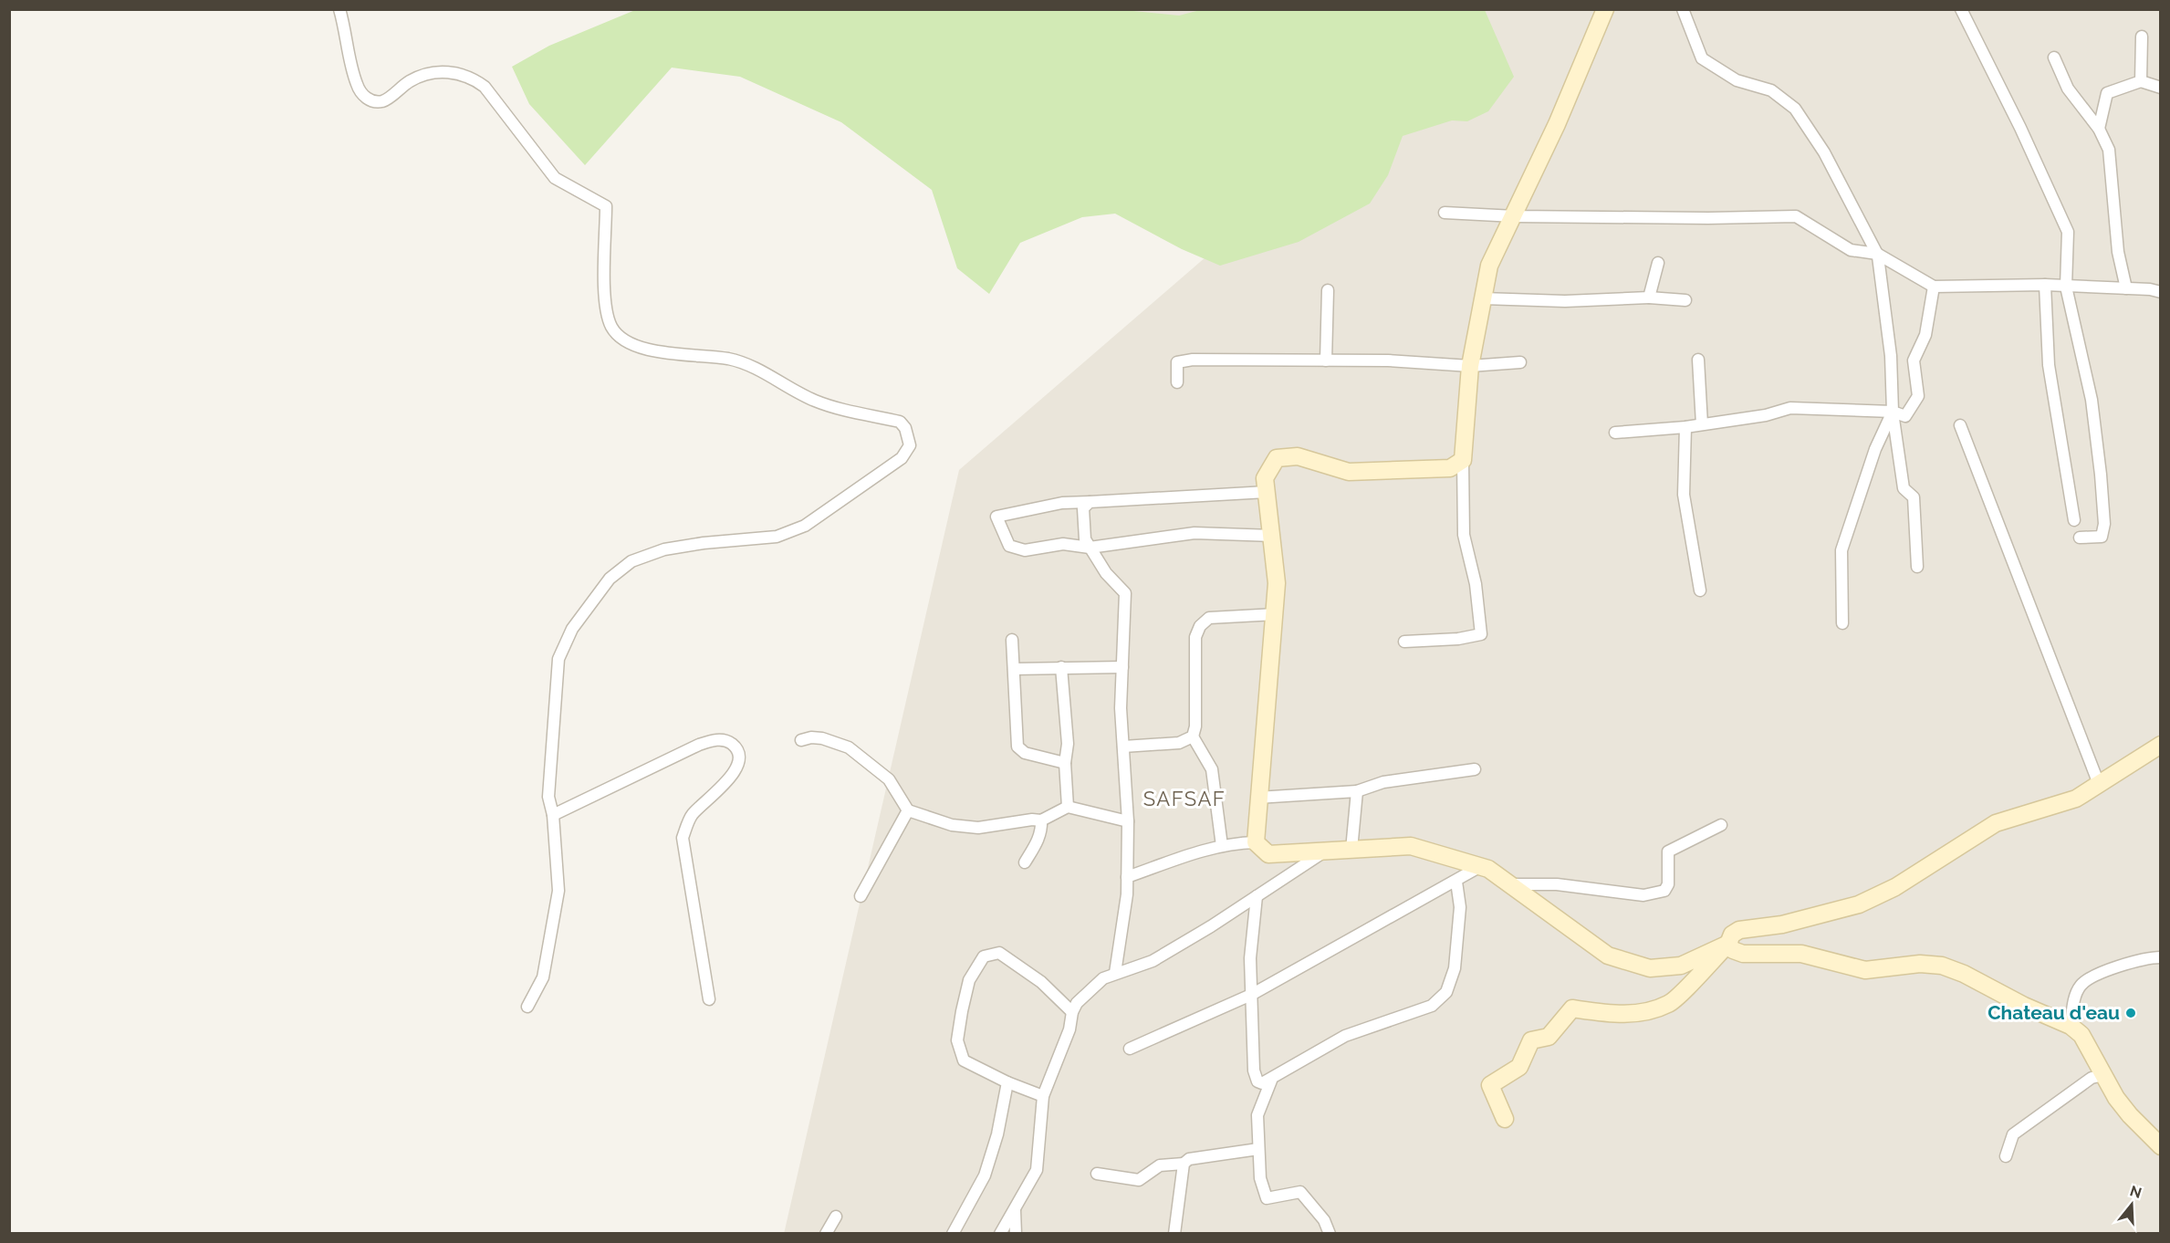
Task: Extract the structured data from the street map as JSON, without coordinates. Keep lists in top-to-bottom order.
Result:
{
  "districts": ["SAFSAF"],
  "places": ["Chateau d'eau"],
  "north": "top"
}
